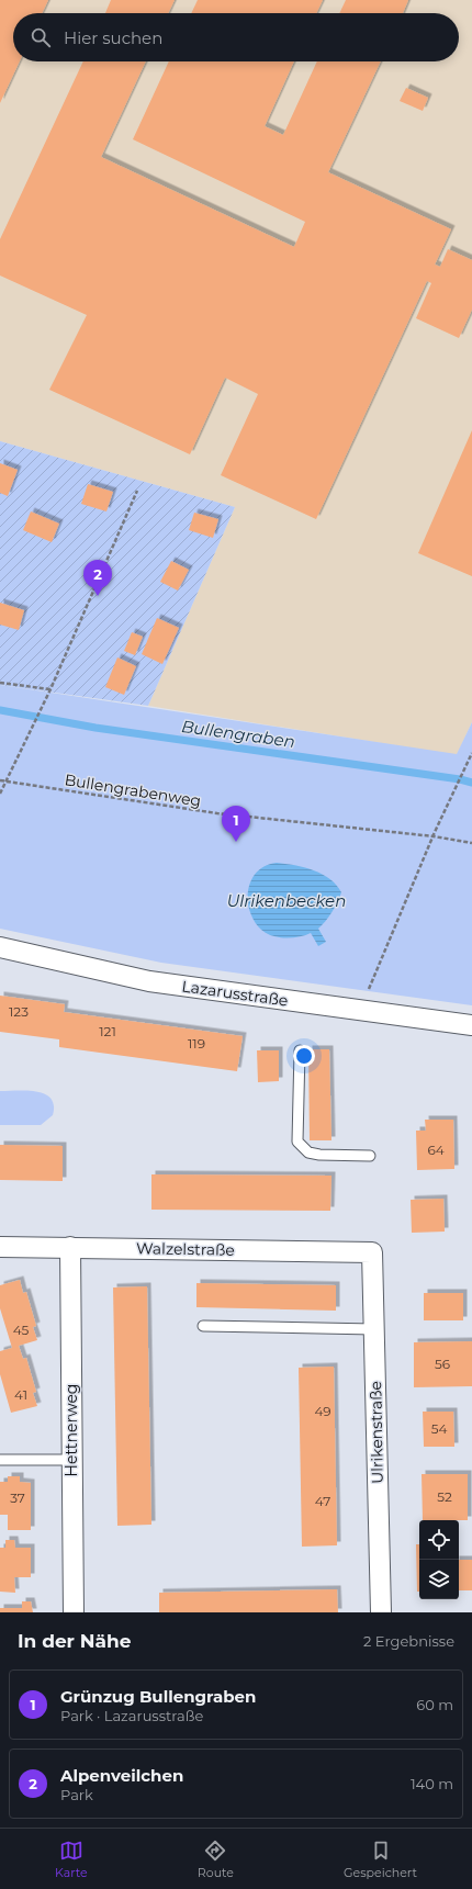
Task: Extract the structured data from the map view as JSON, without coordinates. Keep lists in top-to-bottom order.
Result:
{
  "streets": {
    "street": [
      "Lazarusstraße",
      "Walzelstraße",
      "Hettnerweg",
      "Ulrikenstraße"
    ],
    "path": ["Bullengrabenweg"]
  },
  "crossings": [
    ["Walzelstraße", "Hettnerweg"],
    ["Walzelstraße", "Ulrikenstraße"]
  ],
  "water": ["Bullengraben", "Ulrikenbecken"],
  "house_numbers": [
    "123",
    "121",
    "119",
    "64",
    "45",
    "56",
    "41",
    "49",
    "54",
    "52",
    "37",
    "47"
  ],
  "page": {
    "search": "Hier suchen",
    "pins": ["2", "1"],
    "heading": ["In der Nähe", "2 Ergebnisse"],
    "list": [
      {
        "mark": "1",
        "name": "Grünzug Bullengraben",
        "note": "Park · Lazarusstraße",
        "value": "60 m"
      },
      {
        "mark": "2",
        "name": "Alpenveilchen",
        "note": "Park",
        "value": "140 m"
      }
    ],
    "nav": ["Karte", "Route", "Gespeichert"]
  }
}
